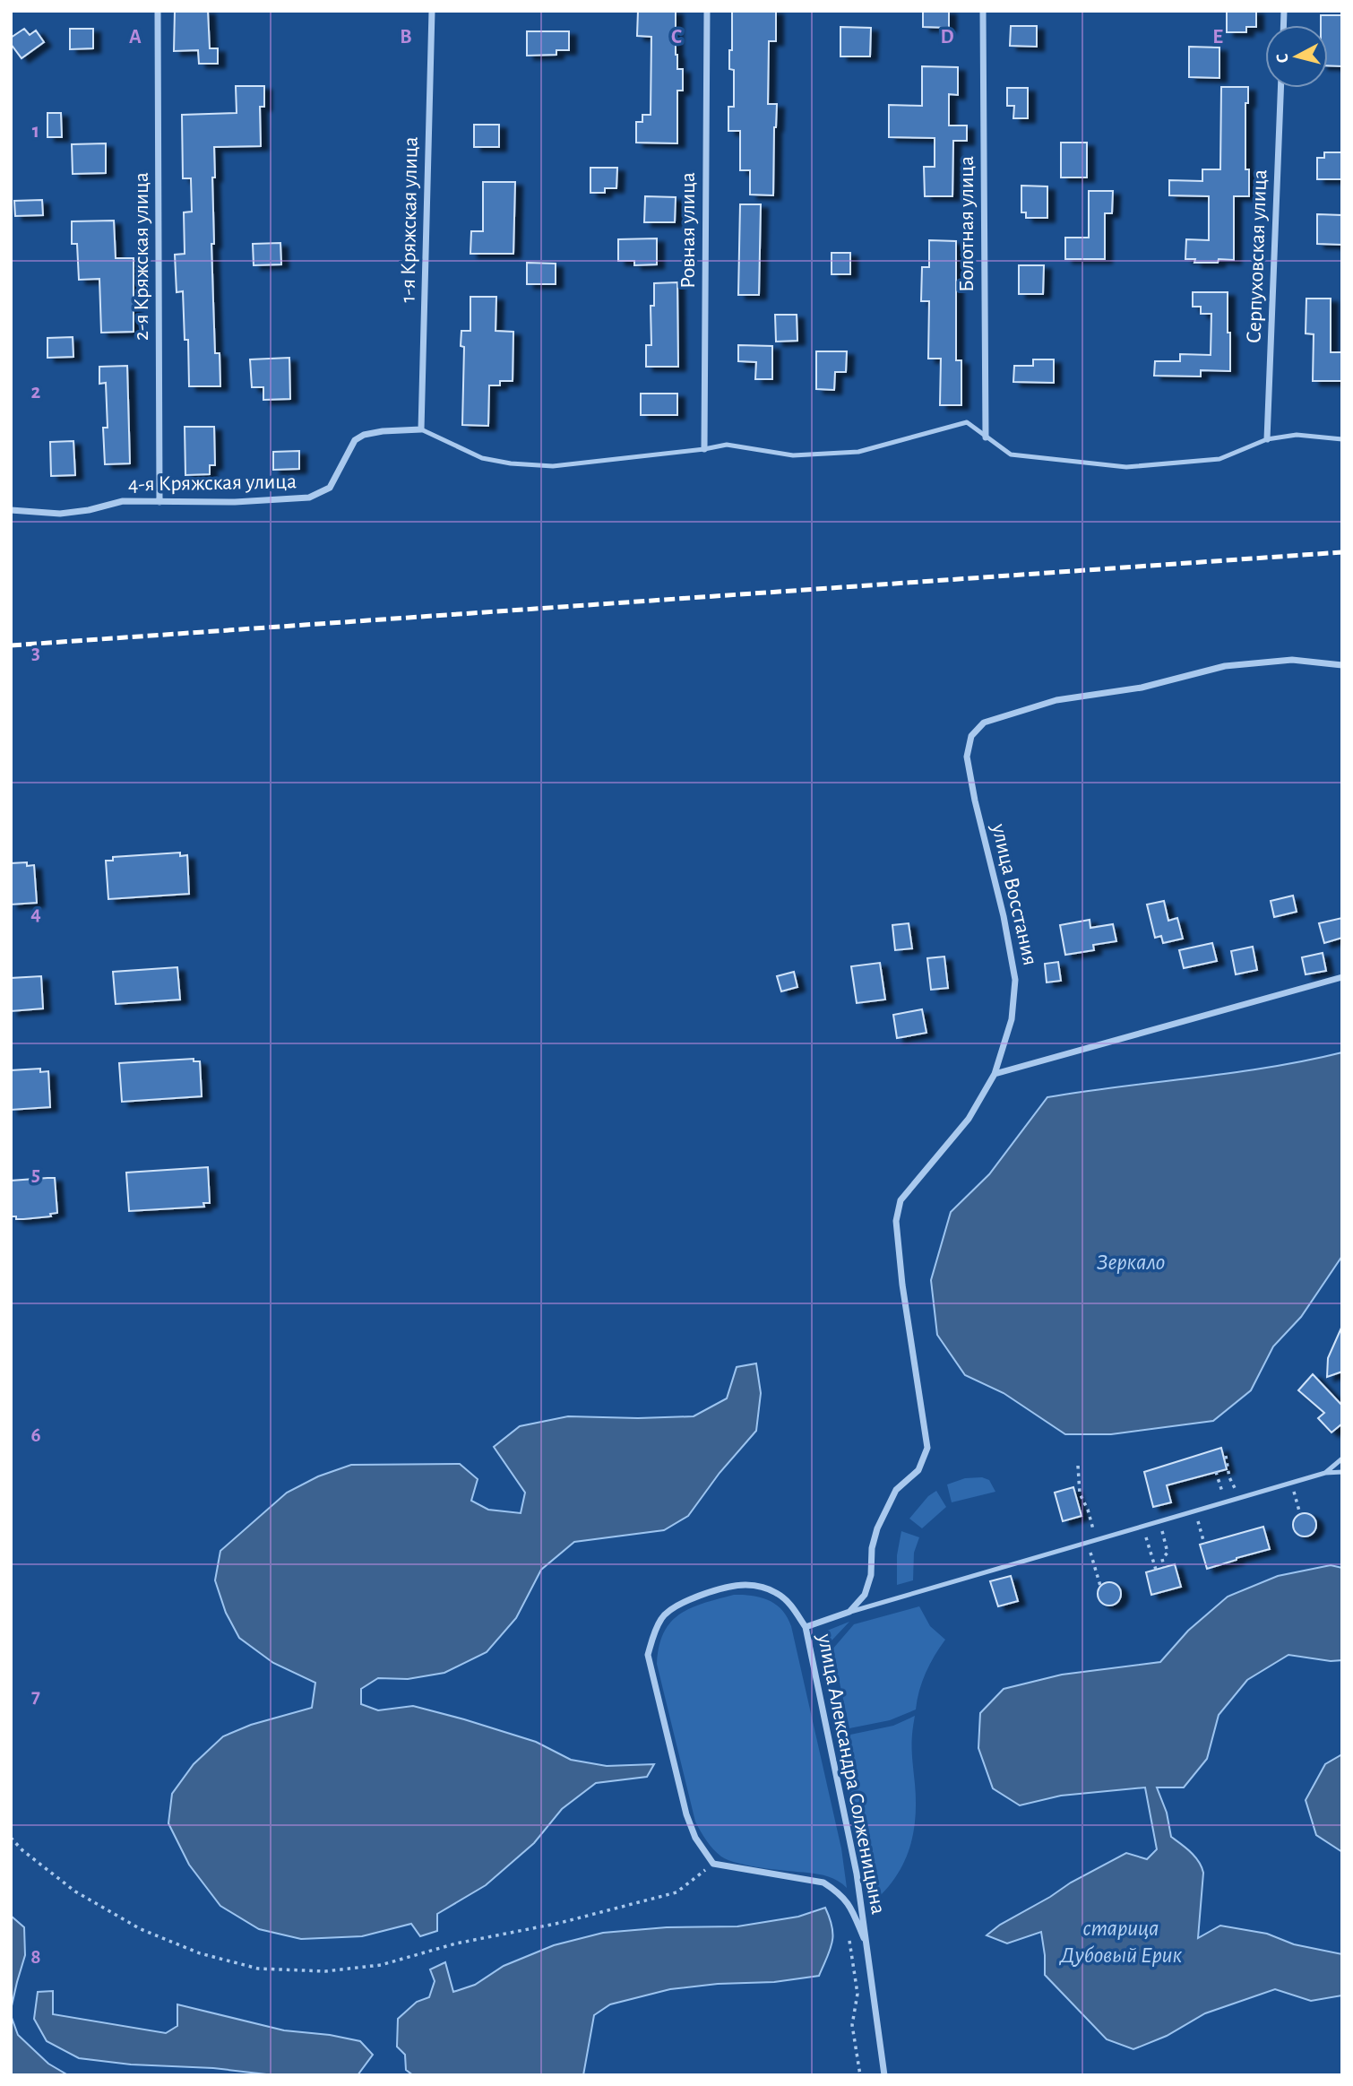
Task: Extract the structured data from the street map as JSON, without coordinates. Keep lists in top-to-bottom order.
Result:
{
  "streets": {
    "street": [
      "1-я Кряжская улица",
      "Болотная улица",
      "Ровная улица",
      "2-я Кряжская улица",
      "Серпуховская улица",
      "4-я Кряжская улица",
      "улица Восстания",
      "улица Александра Солженицына"
    ]
  },
  "crossings": [
    ["1-я Кряжская улица", "4-я Кряжская улица"],
    ["2-я Кряжская улица", "4-я Кряжская улица"]
  ],
  "water": ["Зеркало", "старица Дубовый Ерик"],
  "north": "left",
  "grid": {
    "columns": [
      "A",
      "B",
      "C",
      "D",
      "E"
    ],
    "rows": [
      "1",
      "2",
      "3",
      "4",
      "5",
      "6",
      "7",
      "8"
    ]
  }
}
